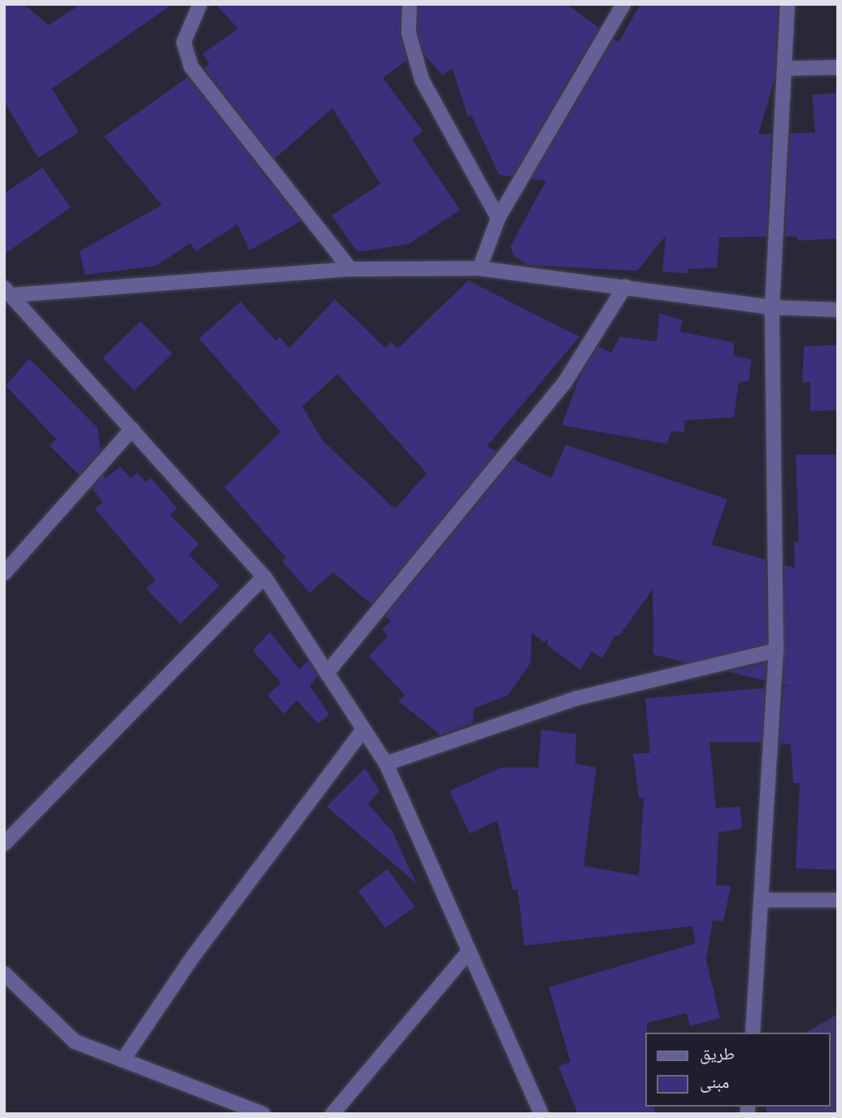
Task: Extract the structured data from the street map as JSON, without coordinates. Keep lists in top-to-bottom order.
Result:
{
  "legend": ["طريق", "مبنى"]
}
